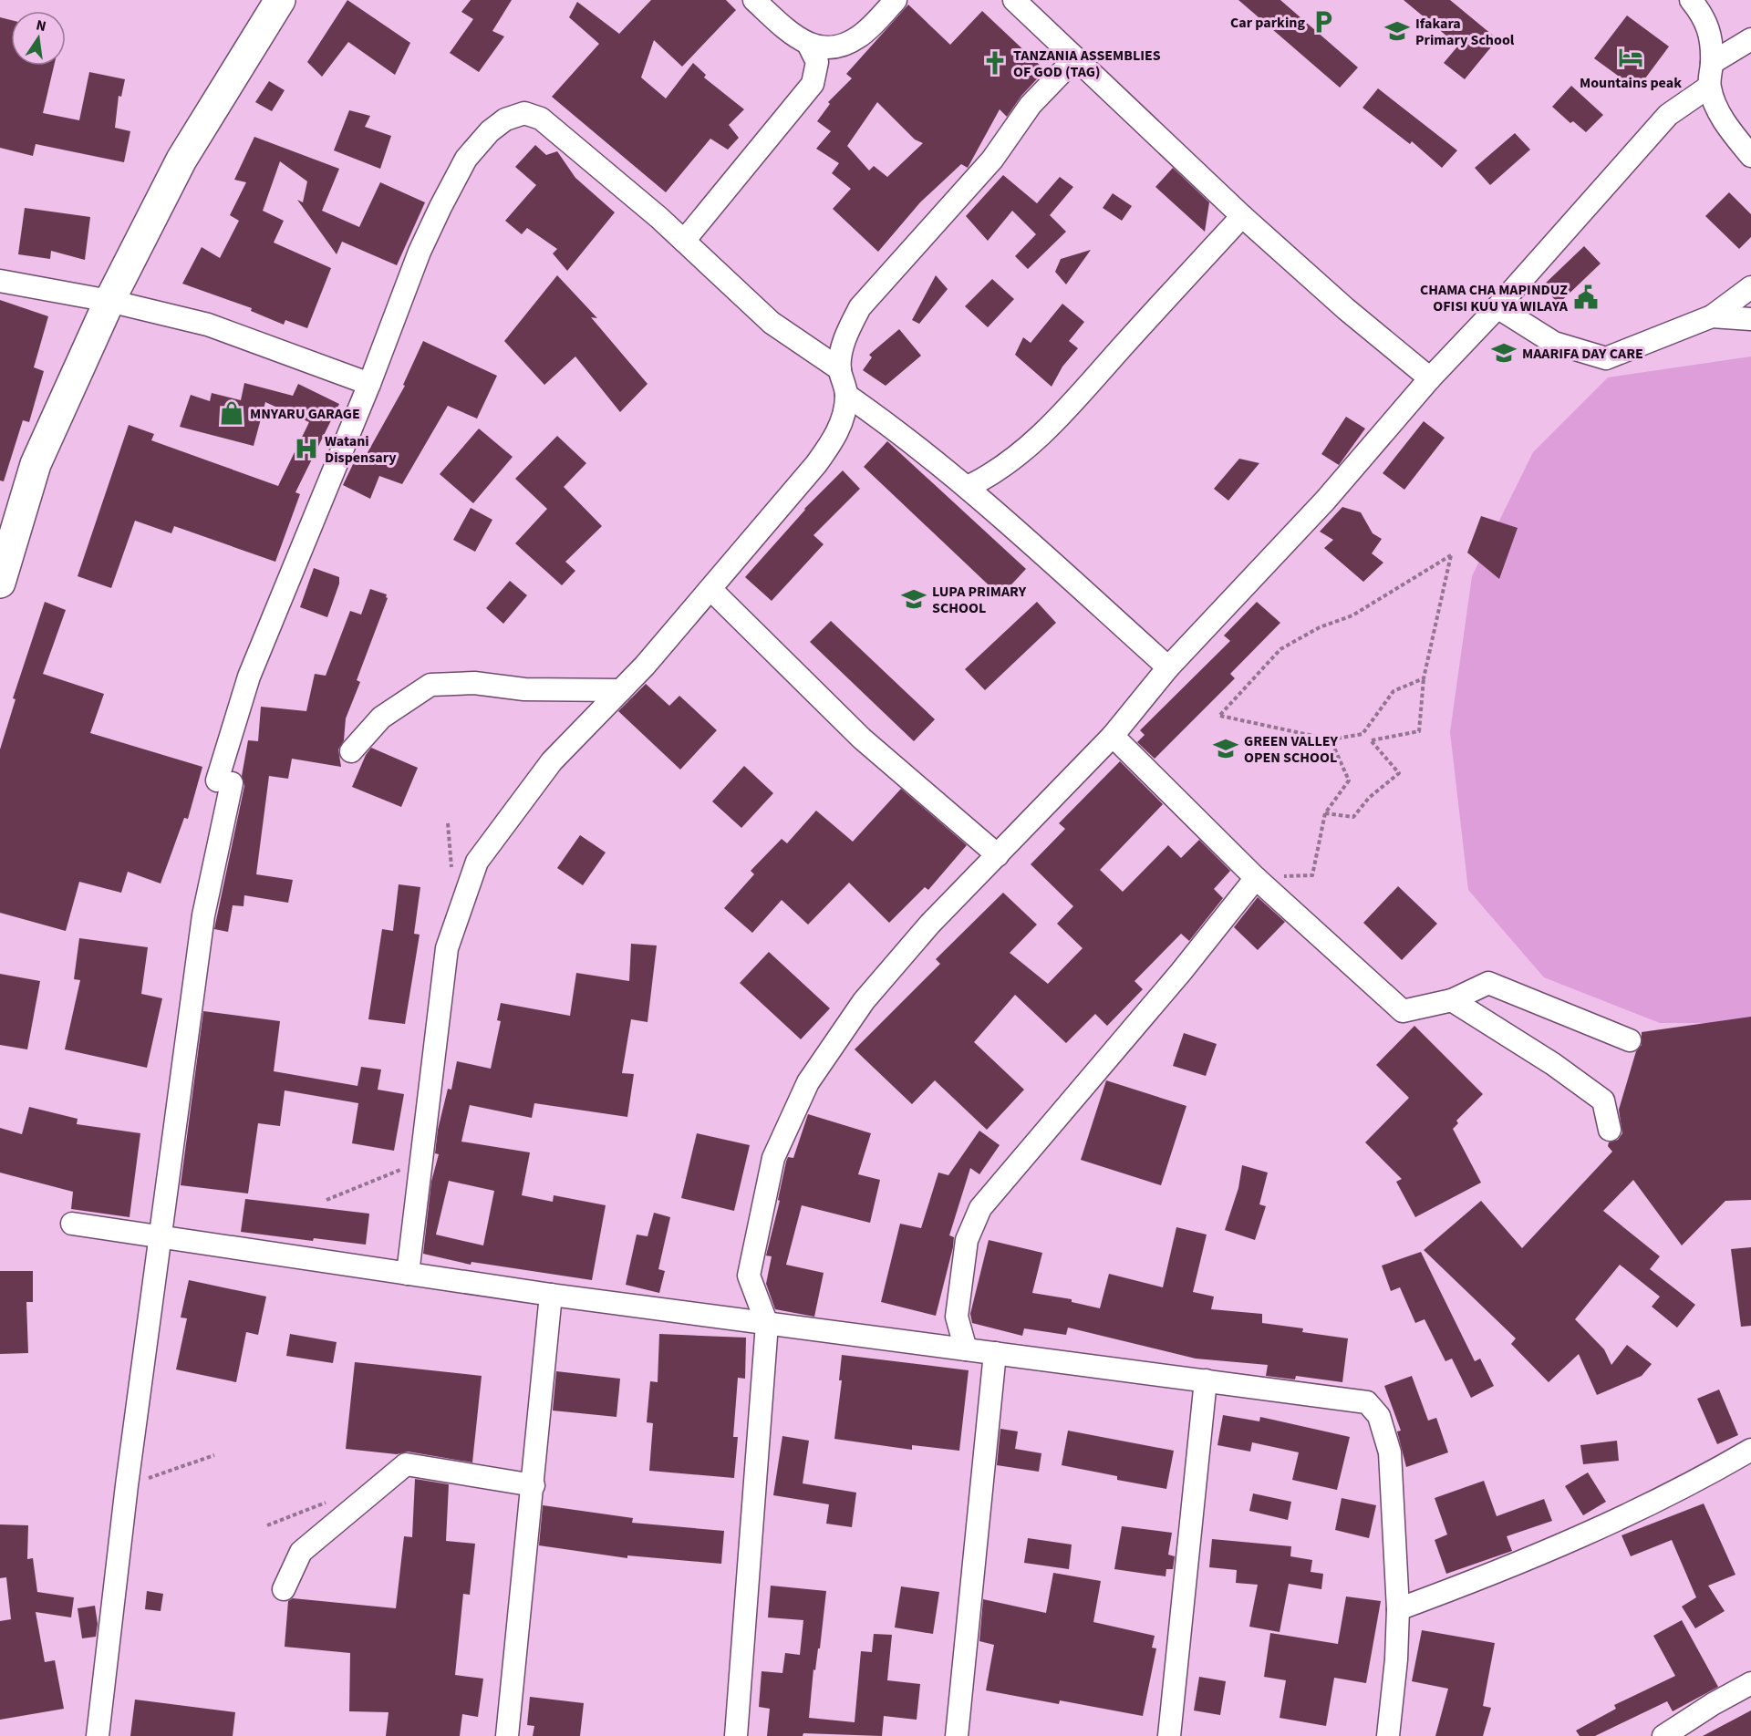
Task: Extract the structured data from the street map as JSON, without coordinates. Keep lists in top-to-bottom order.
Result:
{
  "places": {
    "parking": ["Car parking"],
    "school or university": [
      "Ifakara Primary School",
      "MAARIFA DAY CARE",
      "LUPA PRIMARY SCHOOL",
      "GREEN VALLEY OPEN SCHOOL"
    ],
    "hotel": ["Mountains peak"],
    "church": ["TANZANIA ASSEMBLIES OF GOD (TAG)"],
    "public building": ["CHAMA CHA MAPINDUZ OFISI KUU YA WILAYA"],
    "shop": ["MNYARU GARAGE"],
    "hospital": ["Watani Dispensary"]
  },
  "north": "top"
}
